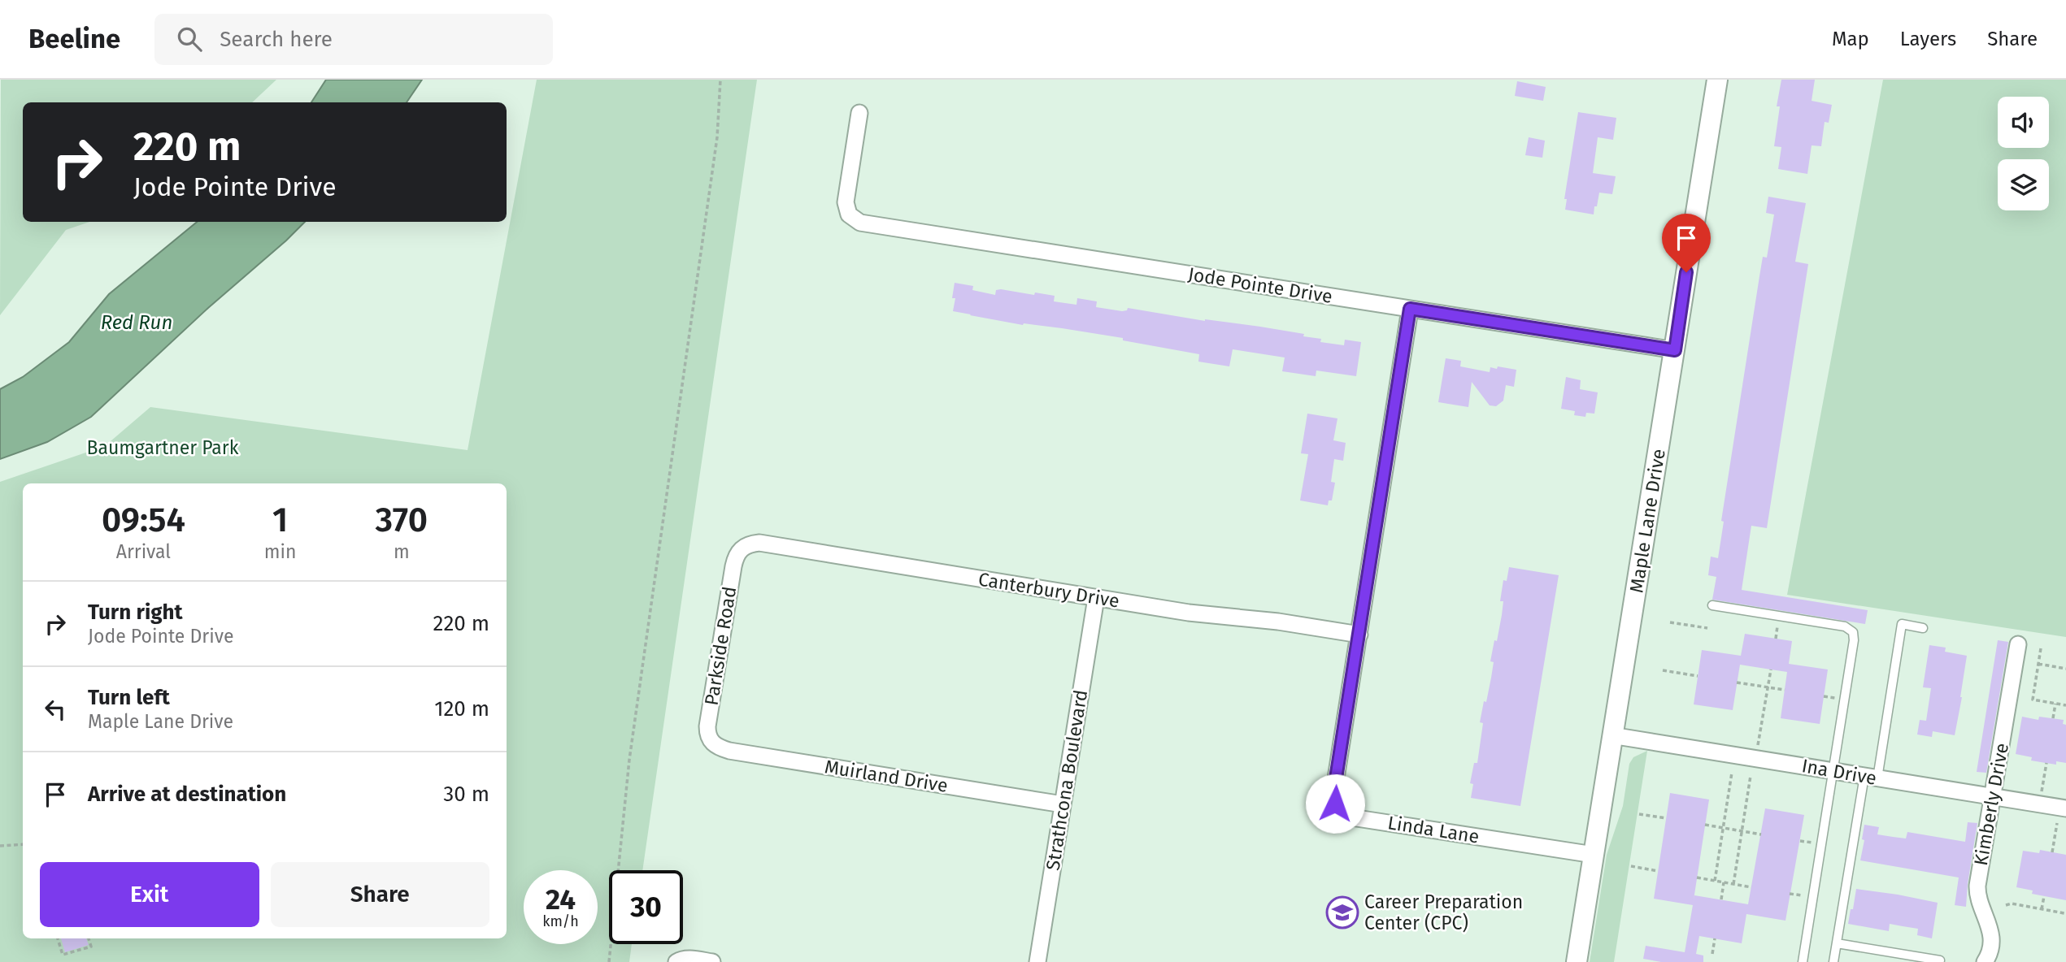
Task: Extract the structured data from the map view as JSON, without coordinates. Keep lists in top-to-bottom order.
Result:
{
  "streets": {
    "street": [
      "Jode Pointe Drive",
      "Maple Lane Drive",
      "Canterbury Drive",
      "Parkside Road",
      "Ina Drive",
      "Muirland Drive",
      "Strathcona Boulevard",
      "Kimberly Drive",
      "Linda Lane"
    ]
  },
  "crossings": [
    ["Jode Pointe Drive", "Maple Lane Drive"],
    ["Jode Pointe Drive", "Linda Lane"],
    ["Maple Lane Drive", "Ina Drive"],
    ["Maple Lane Drive", "Linda Lane"],
    ["Canterbury Drive", "Parkside Road"],
    ["Canterbury Drive", "Strathcona Boulevard"],
    ["Canterbury Drive", "Linda Lane"],
    ["Parkside Road", "Muirland Drive"],
    ["Ina Drive", "Kimberly Drive"],
    ["Muirland Drive", "Strathcona Boulevard"]
  ],
  "water": ["Red Run"],
  "parks": ["Baumgartner Park"],
  "places": {
    "school or university": ["Career Preparation Center (CPC)"]
  },
  "page": {
    "header": "Beeline",
    "search": "Search here",
    "nav": ["Map", "Layers", "Share"],
    "turn": ["220 m", "Jode Pointe Drive"],
    "eta": [
      "09:54",
      "Arrival",
      "1",
      "min",
      "370",
      "m"
    ],
    "list": [
      {
        "name": "Turn right",
        "note": "Jode Pointe Drive",
        "value": "220 m"
      },
      {
        "name": "Turn left",
        "note": "Maple Lane Drive",
        "value": "120 m"
      },
      {
        "name": "Arrive at destination",
        "value": "30 m"
      }
    ],
    "buttons": ["Exit", "Share"],
    "speed": "24 km/h",
    "limit": "30"
  }
}
